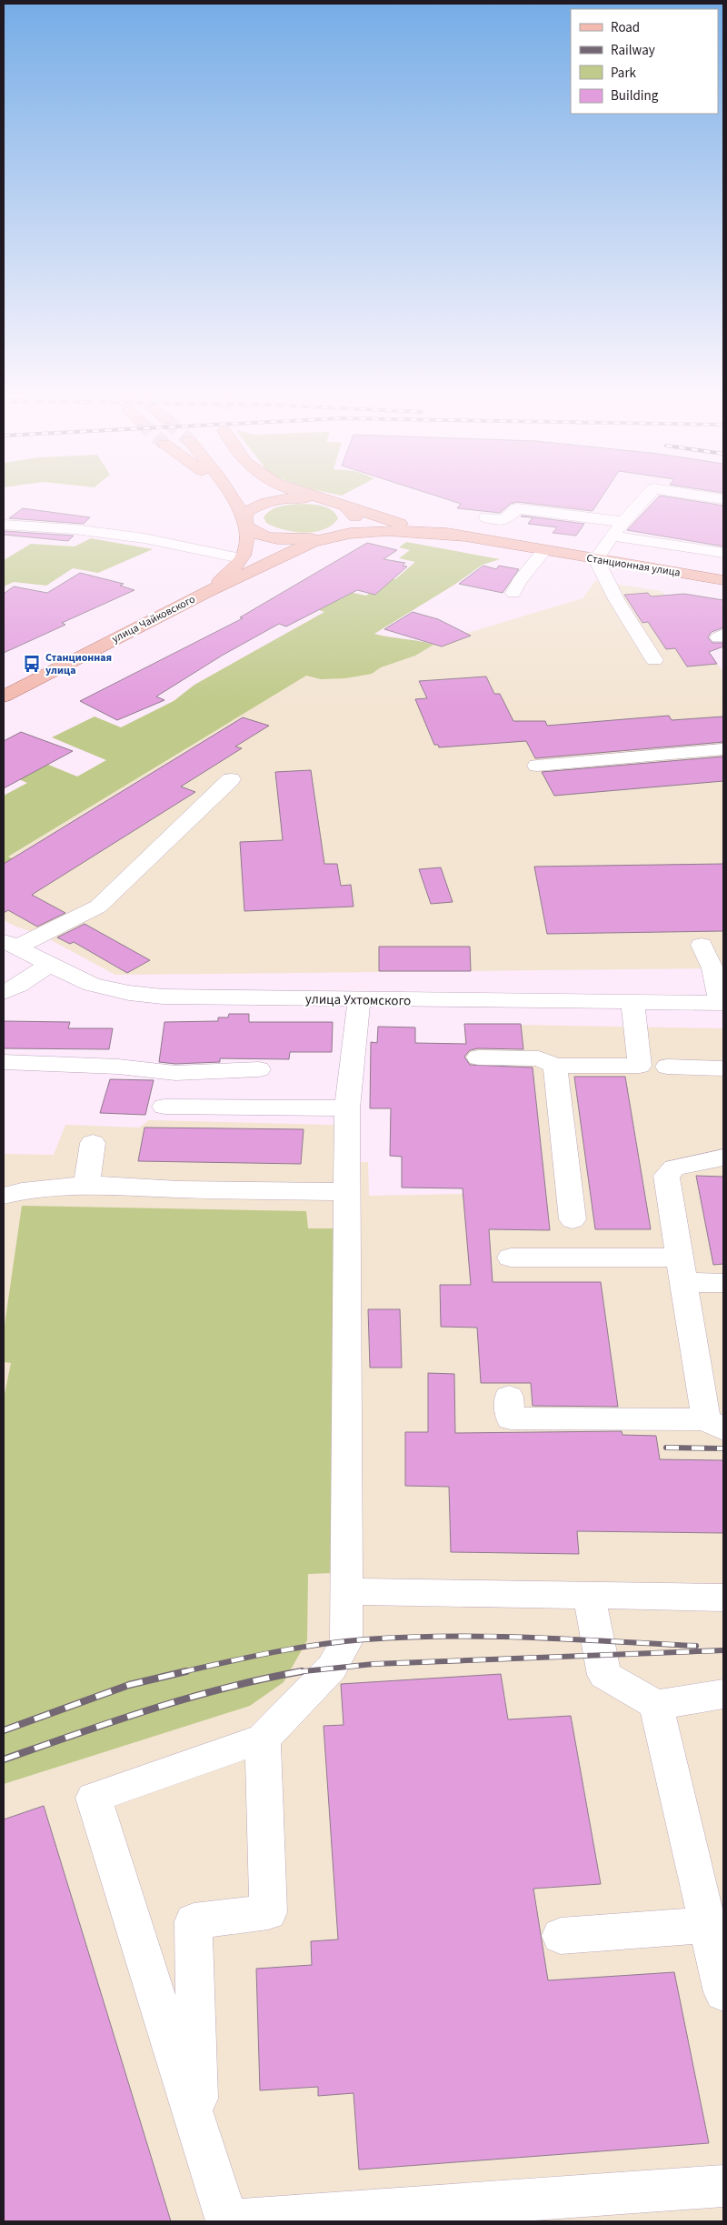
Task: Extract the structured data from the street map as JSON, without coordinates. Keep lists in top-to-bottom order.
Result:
{
  "streets": {
    "main road": ["Станционная улица", "улица Чайковского"],
    "street": ["улица Ухтомского"]
  },
  "crossings": [
    ["Станционная улица", "улица Чайковского"]
  ],
  "places": {
    "bus stop": ["Станционная улица"]
  },
  "legend": [
    "Road",
    "Railway",
    "Park",
    "Building"
  ]
}
